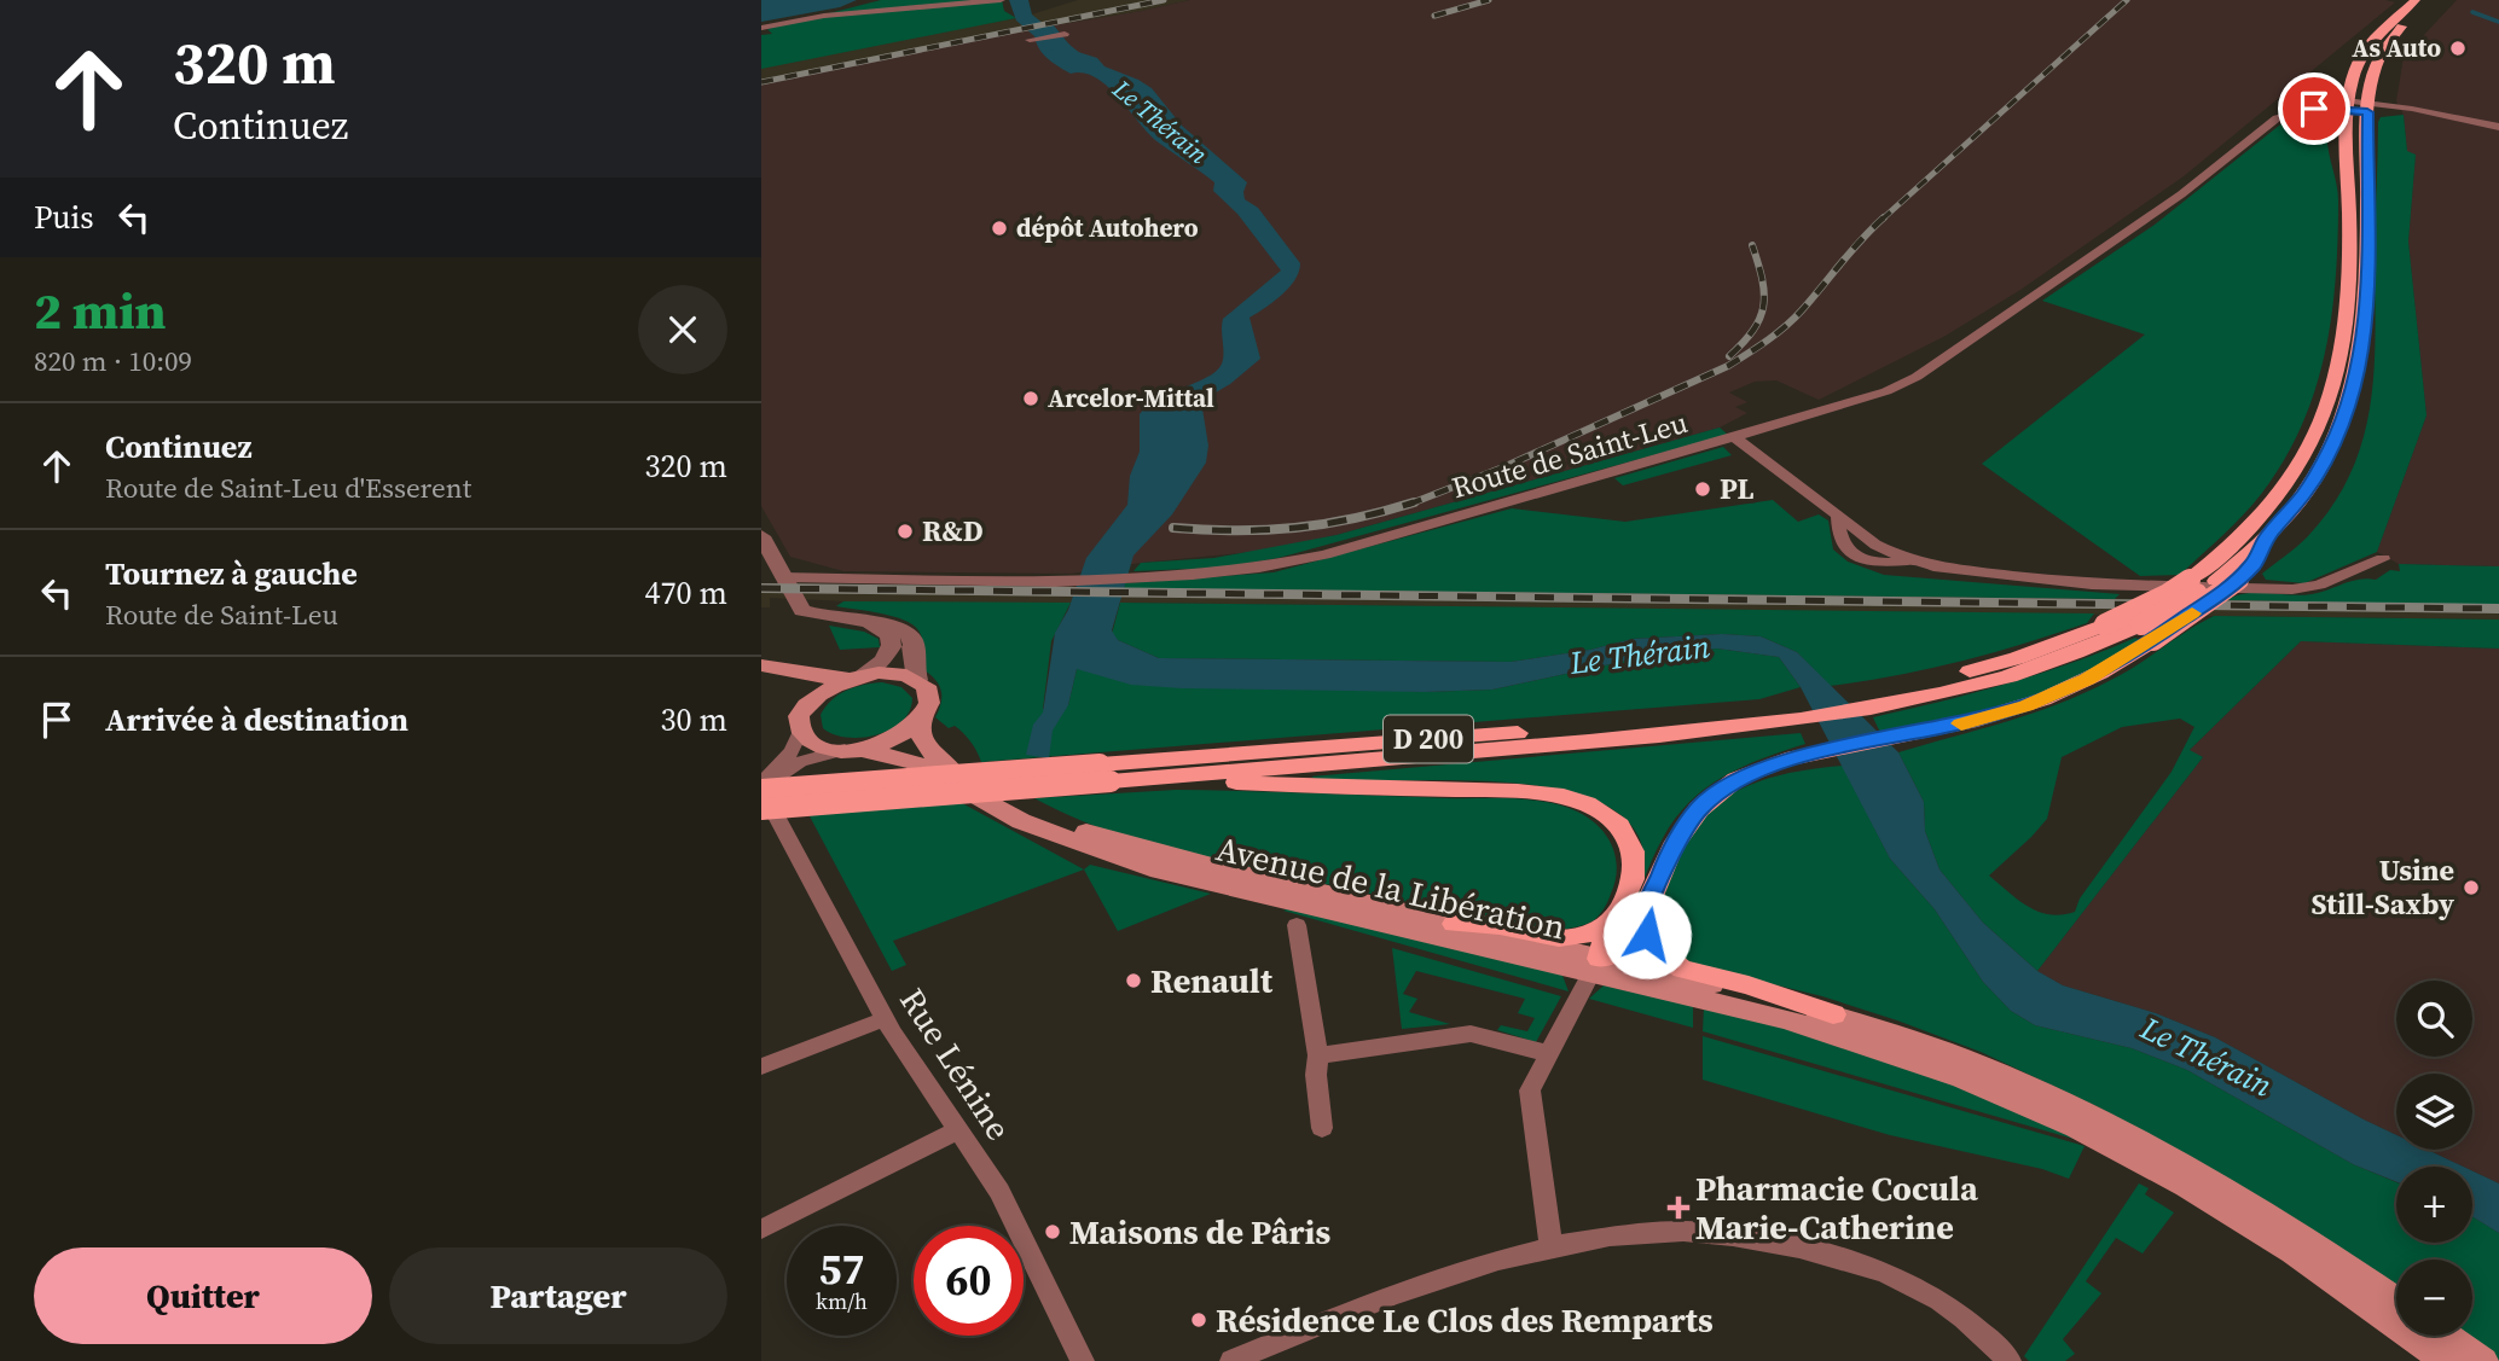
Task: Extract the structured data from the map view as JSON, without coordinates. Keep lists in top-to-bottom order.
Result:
{
  "streets": {
    "main road": ["D 200", "Avenue de la Libération"],
    "street": ["Route de Saint-Leu", "Rue Lénine"]
  },
  "crossings": [
    ["Route de Saint-Leu", "D 200"],
    ["D 200", "Rue Lénine"]
  ],
  "water": ["Le Thérain"],
  "places": {
    "other": [
      "As Auto",
      "dépôt Autohero",
      "Arcelor-Mittal",
      "PL",
      "R&D",
      "Usine Still-Saxby",
      "Renault",
      "Maisons de Pâris",
      "Résidence Le Clos des Remparts"
    ],
    "health": ["Pharmacie Cocula Marie-Catherine"]
  },
  "page": {
    "turn": ["320 m", "Continuez"],
    "then": "Puis",
    "heading": ["2 min", "820 m · 10:09"],
    "list": [
      {
        "name": "Continuez",
        "note": "Route de Saint-Leu d'Esserent",
        "value": "320 m"
      },
      {
        "name": "Tournez à gauche",
        "note": "Route de Saint-Leu",
        "value": "470 m"
      },
      {
        "name": "Arrivée à destination",
        "value": "30 m"
      }
    ],
    "map_buttons": ["+", "−"],
    "speed": "57 km/h",
    "limit": "60",
    "buttons": ["Quitter", "Partager"]
  }
}
